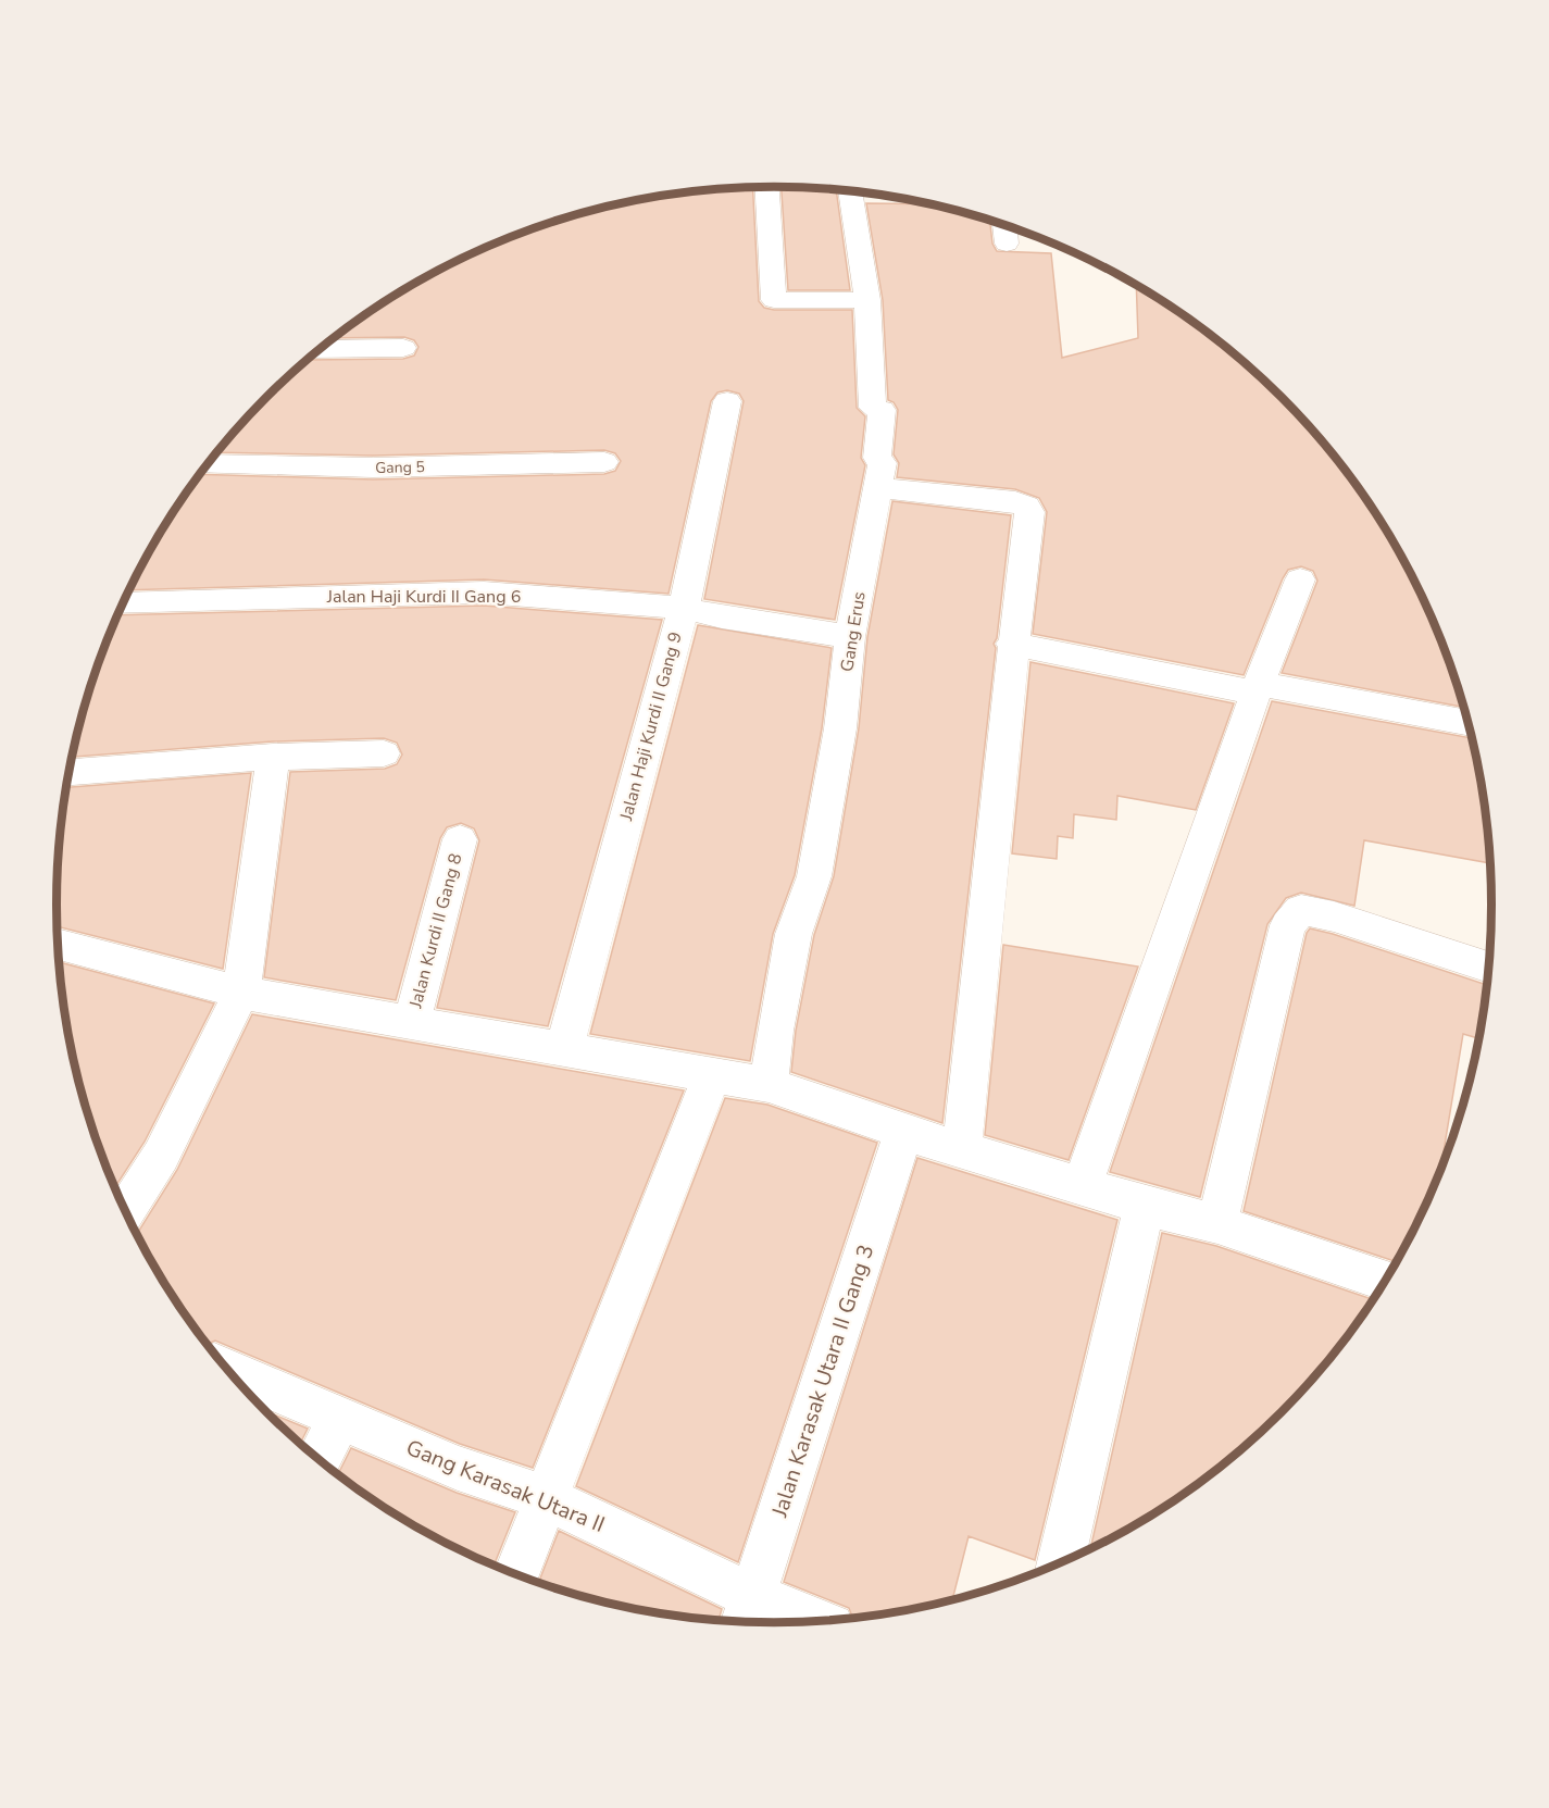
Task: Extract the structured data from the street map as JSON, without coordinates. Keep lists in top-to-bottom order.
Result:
{
  "streets": {
    "street": [
      "Gang 5",
      "Jalan Haji Kurdi II Gang 6",
      "Gang Erus",
      "Jalan Haji Kurdi II Gang 9",
      "Jalan Kurdi II Gang 8",
      "Jalan Karasak Utara II Gang 3",
      "Gang Karasak Utara II"
    ]
  },
  "crossings": [
    ["Jalan Haji Kurdi II Gang 6", "Gang Erus"],
    ["Jalan Haji Kurdi II Gang 6", "Jalan Haji Kurdi II Gang 9"],
    ["Jalan Karasak Utara II Gang 3", "Gang Karasak Utara II"]
  ]
}
